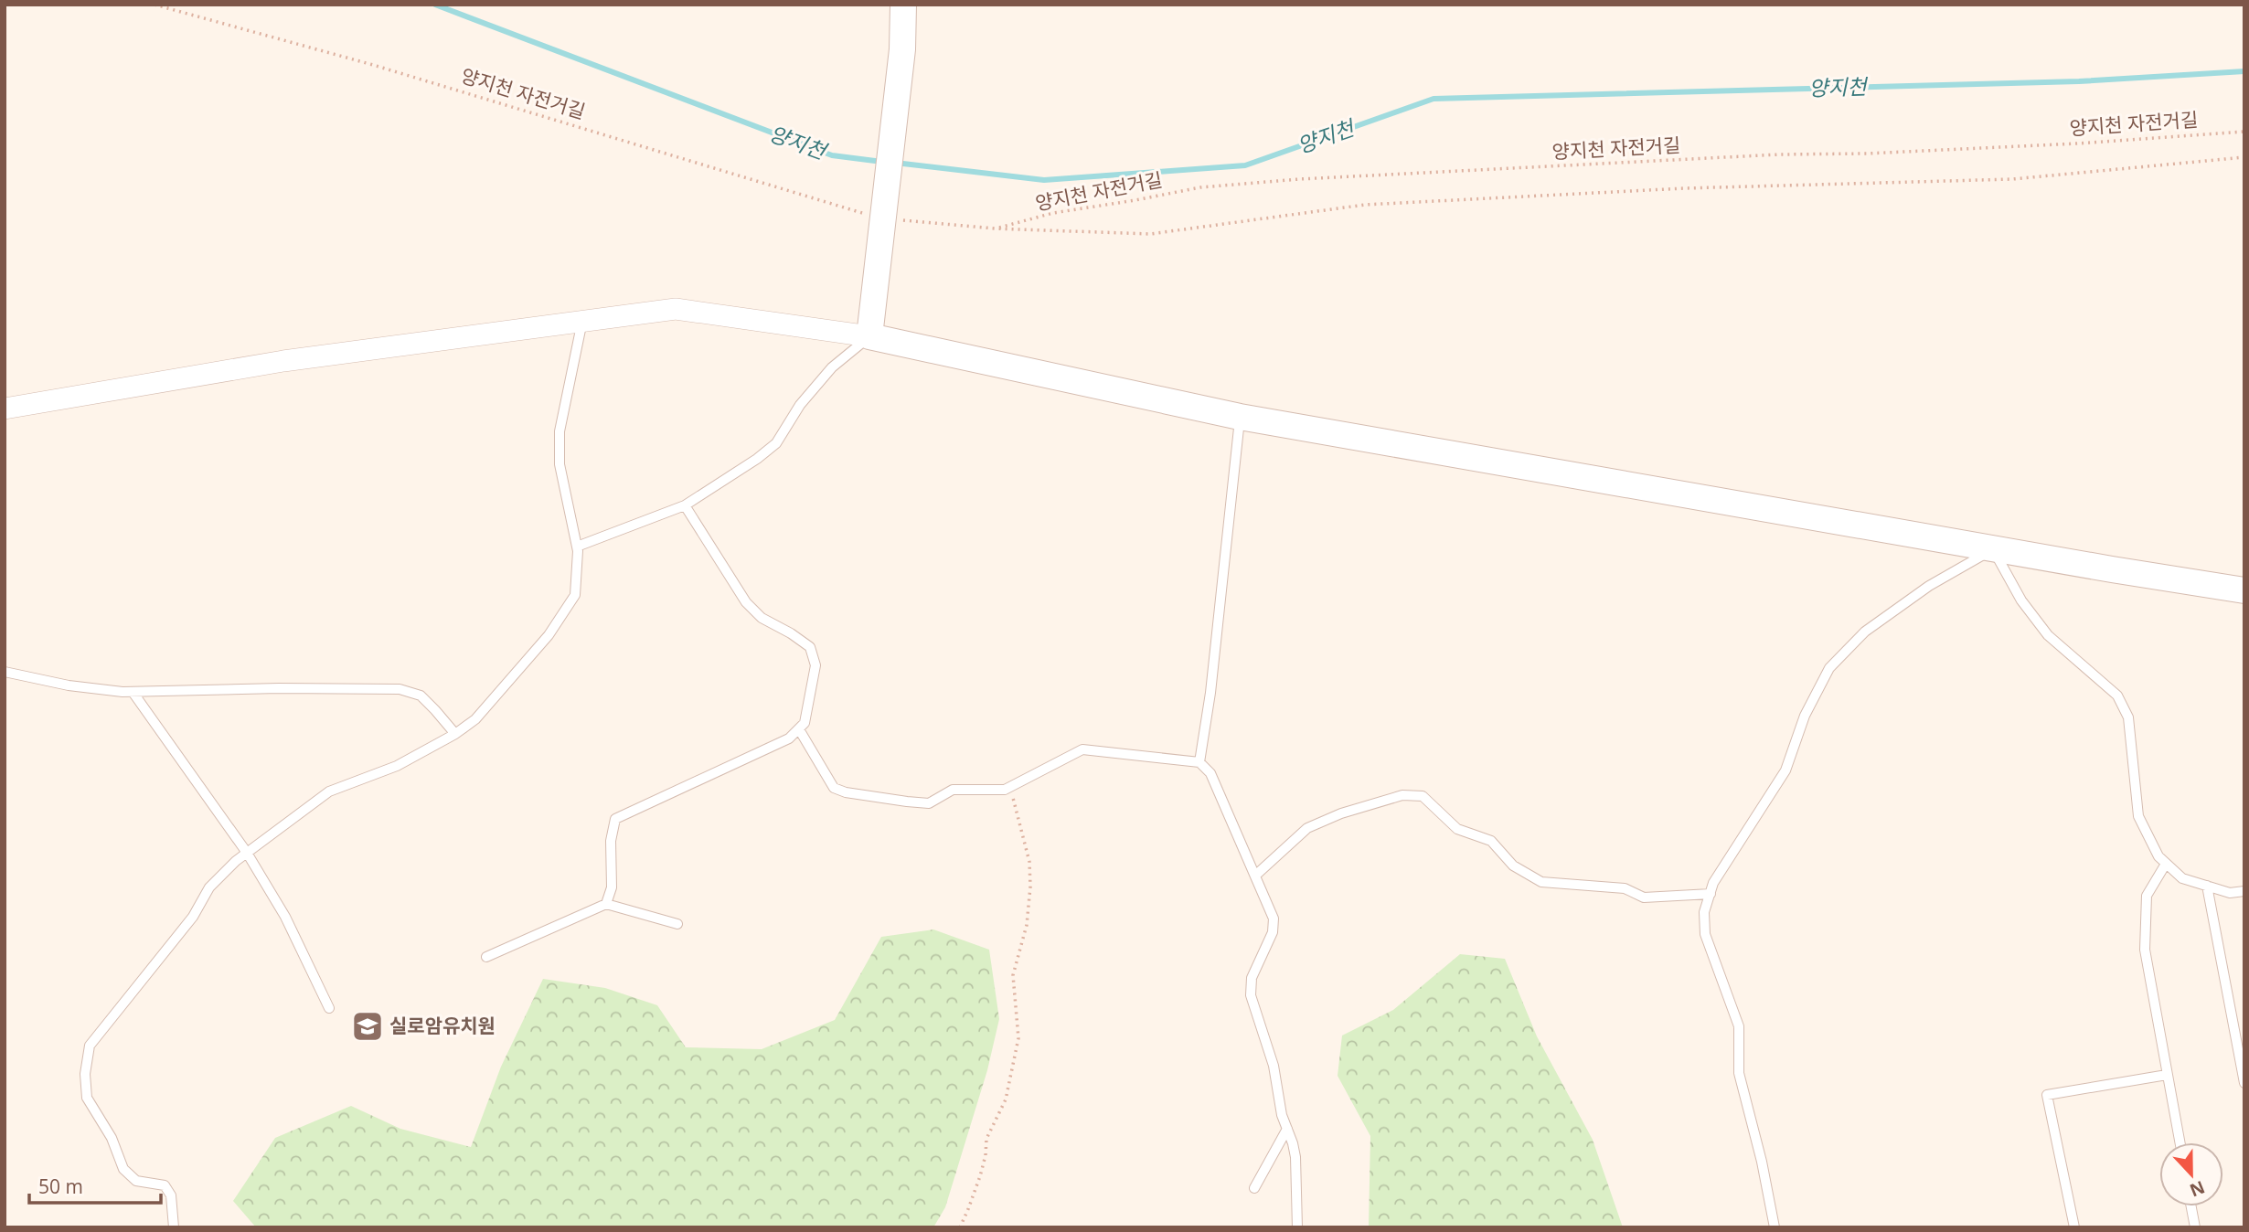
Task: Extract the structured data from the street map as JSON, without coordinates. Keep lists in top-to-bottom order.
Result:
{
  "streets": {
    "path": ["양지천 자전거길"]
  },
  "water": ["양지천"],
  "places": {
    "school or university": ["실로암유치원"]
  },
  "scale_bar": "50 m",
  "north": "bottom"
}
